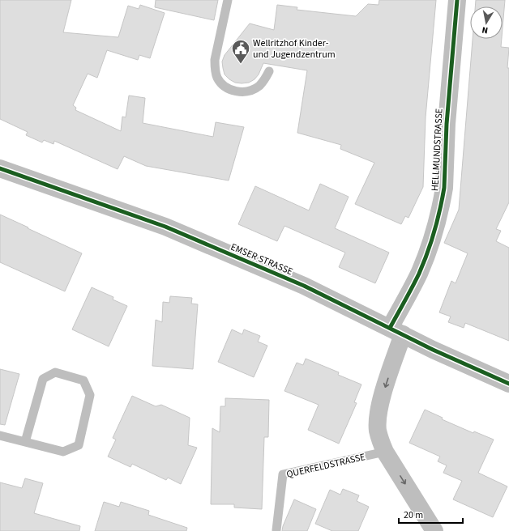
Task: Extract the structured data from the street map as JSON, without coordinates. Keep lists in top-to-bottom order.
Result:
{
  "streets": {
    "street": ["HELLMUNDSTRASSE", "EMSER STRASSE"],
    "lane": ["QUERFELDSTRASSE"]
  },
  "crossings": [
    ["HELLMUNDSTRASSE", "EMSER STRASSE"]
  ],
  "places": {
    "public building": ["Wellritzhof Kinder- und Jugendzentrum"]
  },
  "scale_bar": "20 m",
  "north": "bottom"
}
